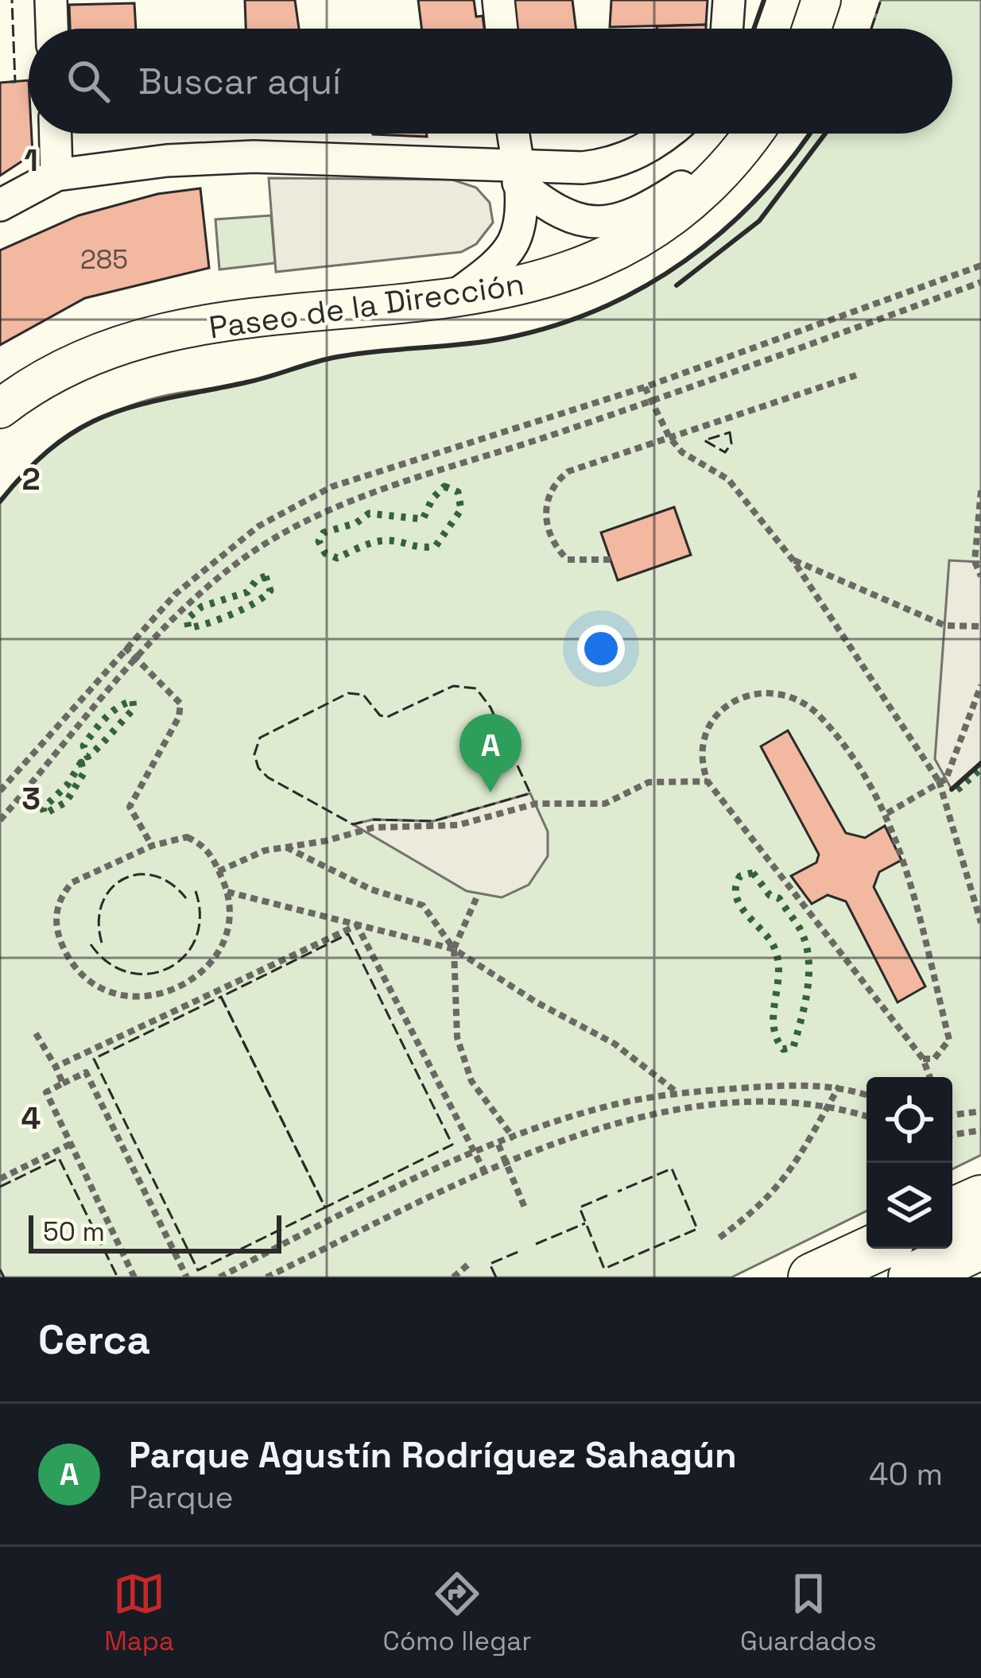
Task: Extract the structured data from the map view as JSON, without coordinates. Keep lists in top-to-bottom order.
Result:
{
  "streets": {
    "street": ["Paseo de la Dirección"]
  },
  "house_numbers": ["285"],
  "scale_bar": "50 m",
  "page": {
    "search": "Buscar aquí",
    "pins": "A",
    "scale": "50 m",
    "heading": "Cerca",
    "list": [
      {
        "mark": "A",
        "name": "Parque Agustín Rodríguez Sahagún",
        "note": "Parque",
        "value": "40 m"
      }
    ],
    "nav": ["Mapa", "Cómo llegar", "Guardados"]
  },
  "grid": {
    "rows": [
      "1",
      "2",
      "3",
      "4"
    ]
  }
}
